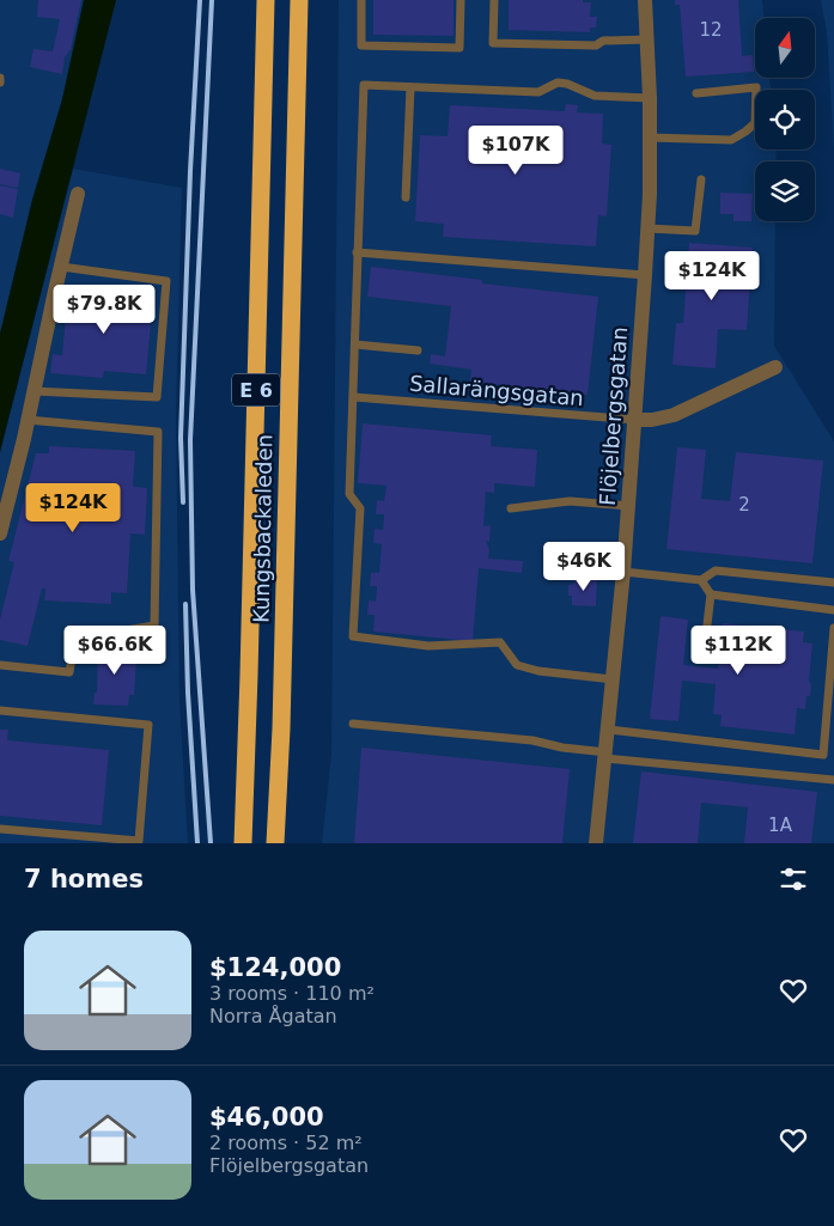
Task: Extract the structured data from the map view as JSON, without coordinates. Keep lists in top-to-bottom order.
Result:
{
  "streets": {
    "highway": ["E 6", "Kungsbackaleden"],
    "street": ["Flöjelbergsgatan"],
    "lane": ["Sallarängsgatan"]
  },
  "crossings": [
    ["Sallarängsgatan", "Flöjelbergsgatan"]
  ],
  "house_numbers": ["12", "2", "1A"],
  "north": "top",
  "page": {
    "price": [
      "$107K",
      "$124K",
      "$79.8K",
      "$124K",
      "$46K",
      "$66.6K",
      "$112K"
    ],
    "heading": "7 homes",
    "list": [
      {
        "name": "$124,000",
        "note": "3 rooms · 110 m² · Norra Ågatan"
      },
      {
        "name": "$46,000",
        "note": "2 rooms · 52 m² · Flöjelbergsgatan"
      }
    ]
  }
}
